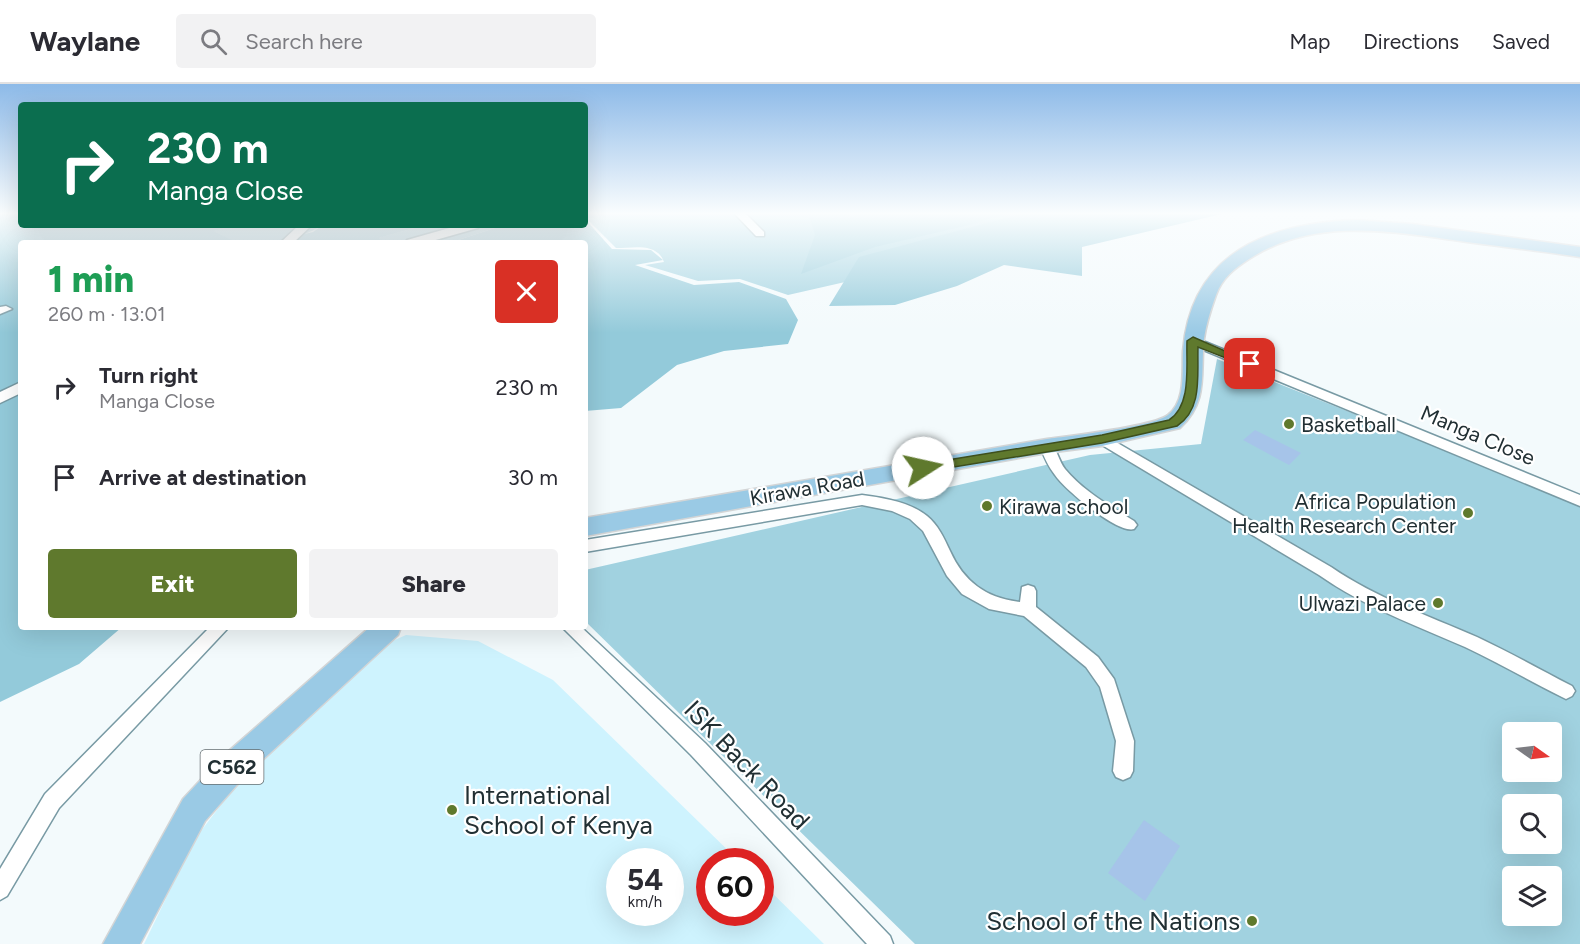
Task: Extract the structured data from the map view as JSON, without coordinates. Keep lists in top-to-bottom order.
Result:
{
  "streets": {
    "main road": ["Kirawa Road", "C562"],
    "street": ["Manga Close", "ISK Back Road"]
  },
  "crossings": [
    ["Manga Close", "Kirawa Road"]
  ],
  "places": [
    "Basketball",
    "Kirawa school",
    "Africa Population Health Research Center",
    "Ulwazi Palace",
    "International School of Kenya",
    "School of the Nations"
  ],
  "north": "right",
  "page": {
    "header": "Waylane",
    "search": "Search here",
    "nav": ["Map", "Directions", "Saved"],
    "turn": ["230 m", "Manga Close"],
    "heading": ["1 min", "260 m · 13:01"],
    "list": [
      {
        "name": "Turn right",
        "note": "Manga Close",
        "value": "230 m"
      },
      {
        "name": "Arrive at destination",
        "value": "30 m"
      }
    ],
    "buttons": ["Exit", "Share"],
    "speed": "54 km/h",
    "limit": "60"
  }
}
